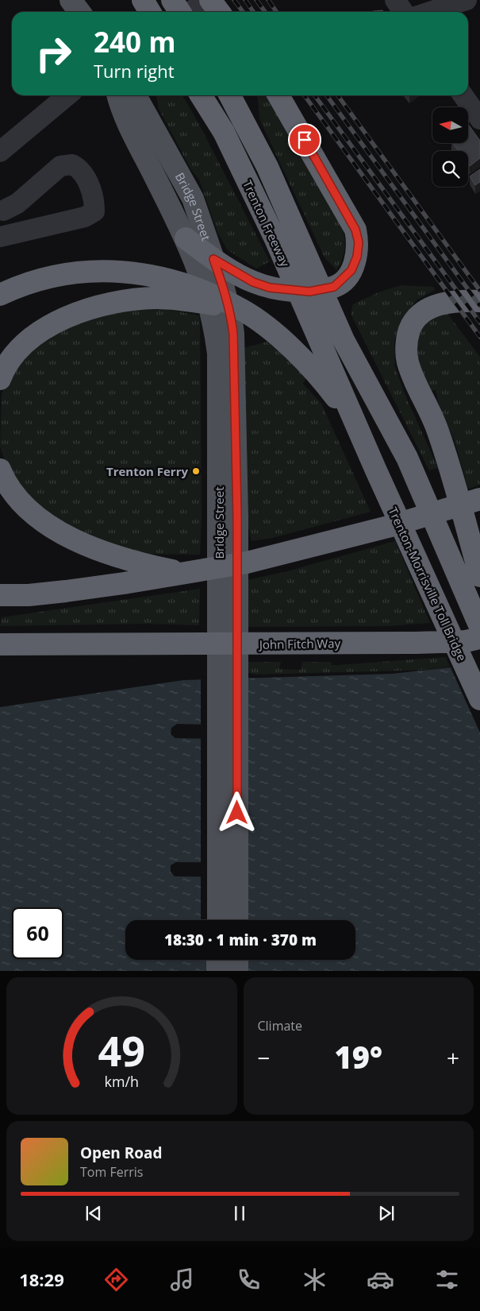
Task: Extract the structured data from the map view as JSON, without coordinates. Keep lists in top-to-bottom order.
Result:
{
  "streets": {
    "highway": ["Trenton Freeway", "Trenton-Morrisville Toll Bridge", "John Fitch Way"],
    "main road": ["Bridge Street"]
  },
  "crossings": [
    ["Trenton Freeway", "Trenton-Morrisville Toll Bridge"]
  ],
  "places": ["Trenton Ferry"],
  "north": "left",
  "page": {
    "turn": ["240 m", "Turn right"],
    "limit": "60",
    "trip": "18:30 · 1 min · 370 m",
    "tile": "Climate",
    "heat": ["−", "19°", "+"],
    "song": ["Open Road", "Tom Ferris"],
    "tabs": "18:29",
    "gauge": ["49", "km/h"]
  }
}
